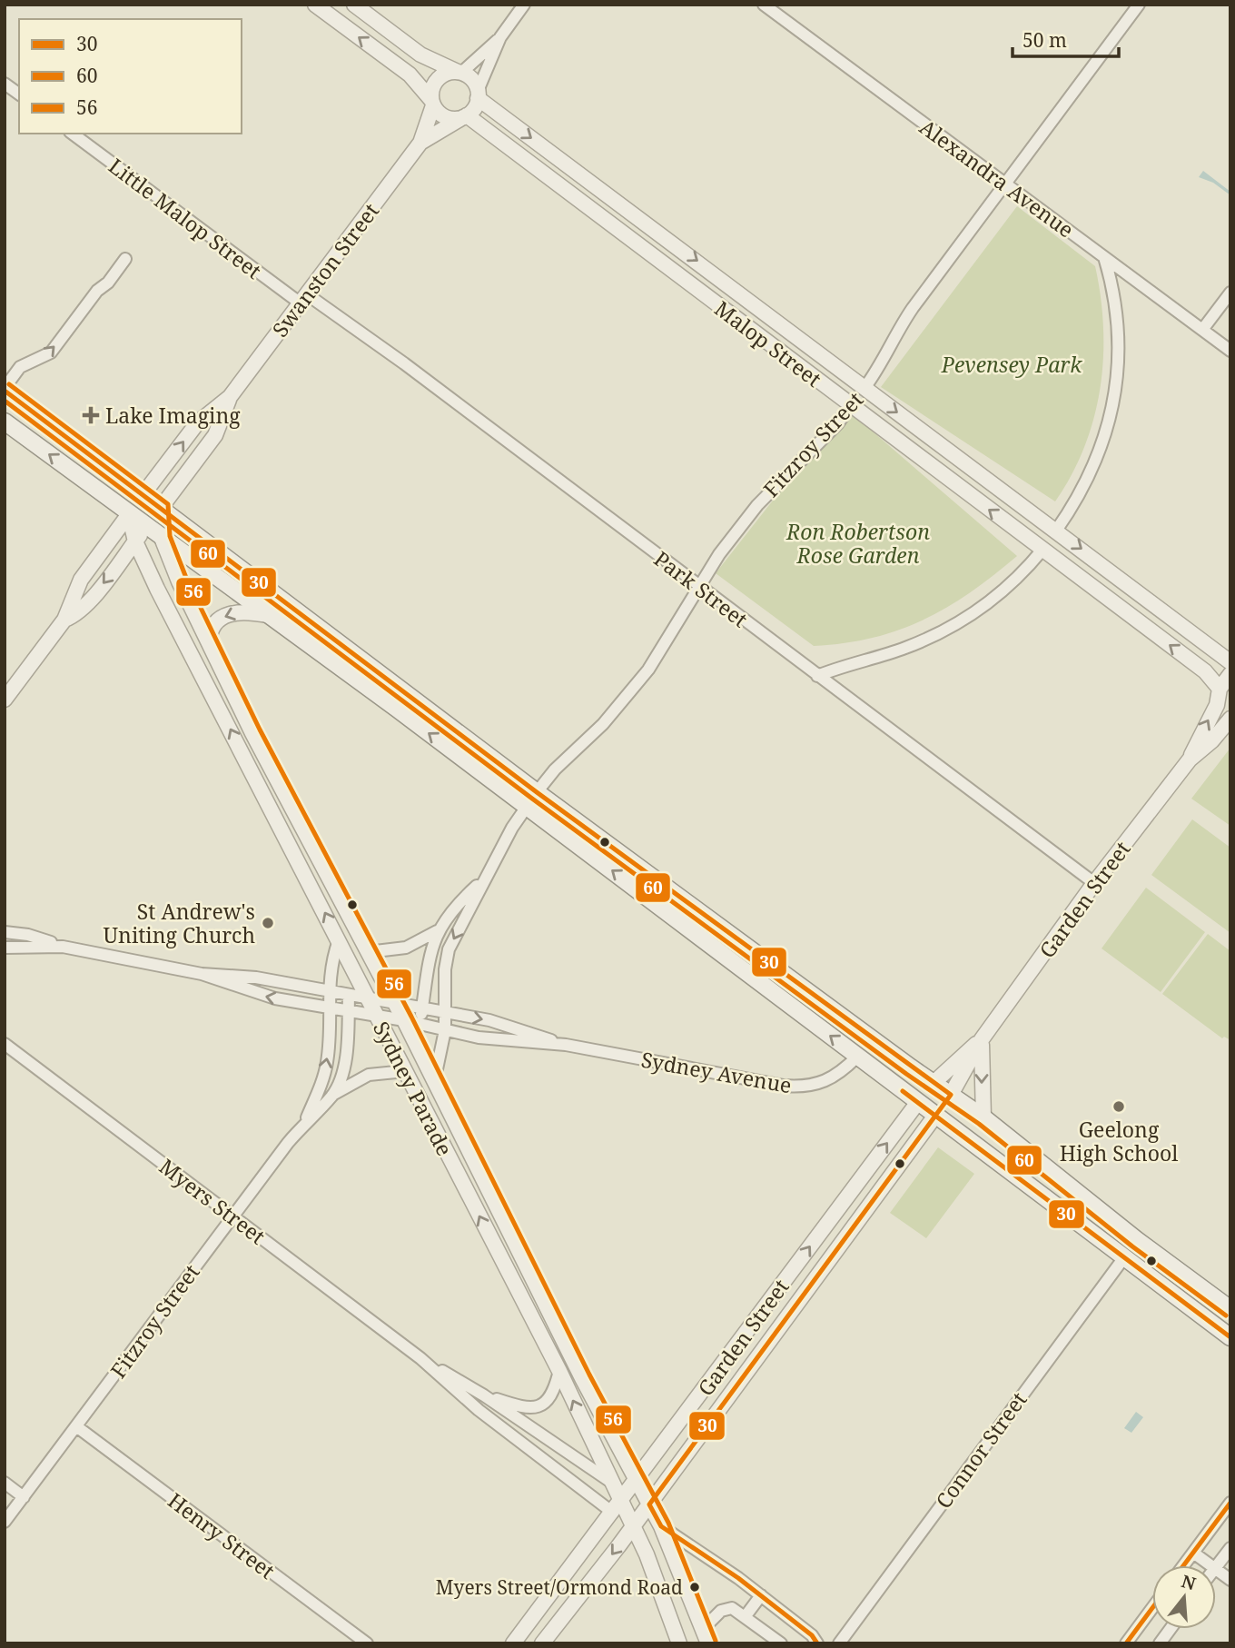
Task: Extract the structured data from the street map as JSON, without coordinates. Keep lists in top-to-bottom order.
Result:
{
  "streets": {
    "main road": ["Swanston Street", "Garden Street"],
    "street": [
      "Alexandra Avenue",
      "Little Malop Street",
      "Malop Street",
      "Fitzroy Street",
      "Park Street",
      "Sydney Avenue",
      "Sydney Parade",
      "Myers Street",
      "Connor Street",
      "Henry Street"
    ]
  },
  "crossings": [
    ["Alexandra Avenue", "Fitzroy Street"],
    ["Little Malop Street", "Swanston Street"],
    ["Little Malop Street", "Park Street"],
    ["Swanston Street", "Malop Street"],
    ["Swanston Street", "Park Street"],
    ["Swanston Street", "Sydney Parade"],
    ["Malop Street", "Fitzroy Street"],
    ["Malop Street", "Garden Street"],
    ["Fitzroy Street", "Park Street"],
    ["Fitzroy Street", "Sydney Avenue"],
    ["Fitzroy Street", "Sydney Parade"],
    ["Fitzroy Street", "Myers Street"],
    ["Fitzroy Street", "Henry Street"],
    ["Park Street", "Garden Street"],
    ["Garden Street", "Sydney Parade"],
    ["Garden Street", "Myers Street"],
    ["Sydney Avenue", "Sydney Parade"],
    ["Sydney Parade", "Myers Street"]
  ],
  "parks": ["Pevensey Park", "Ron Robertson Rose Garden"],
  "places": {
    "health": ["Lake Imaging"],
    "other": ["St Andrew's Uniting Church", "Geelong High School", "Myers Street/Ormond Road"]
  },
  "lines": ["transit line 56", "transit line 30", "transit line 60"],
  "legend": ["30", "60", "56"],
  "scale_bar": "50 m",
  "north": "top"
}
